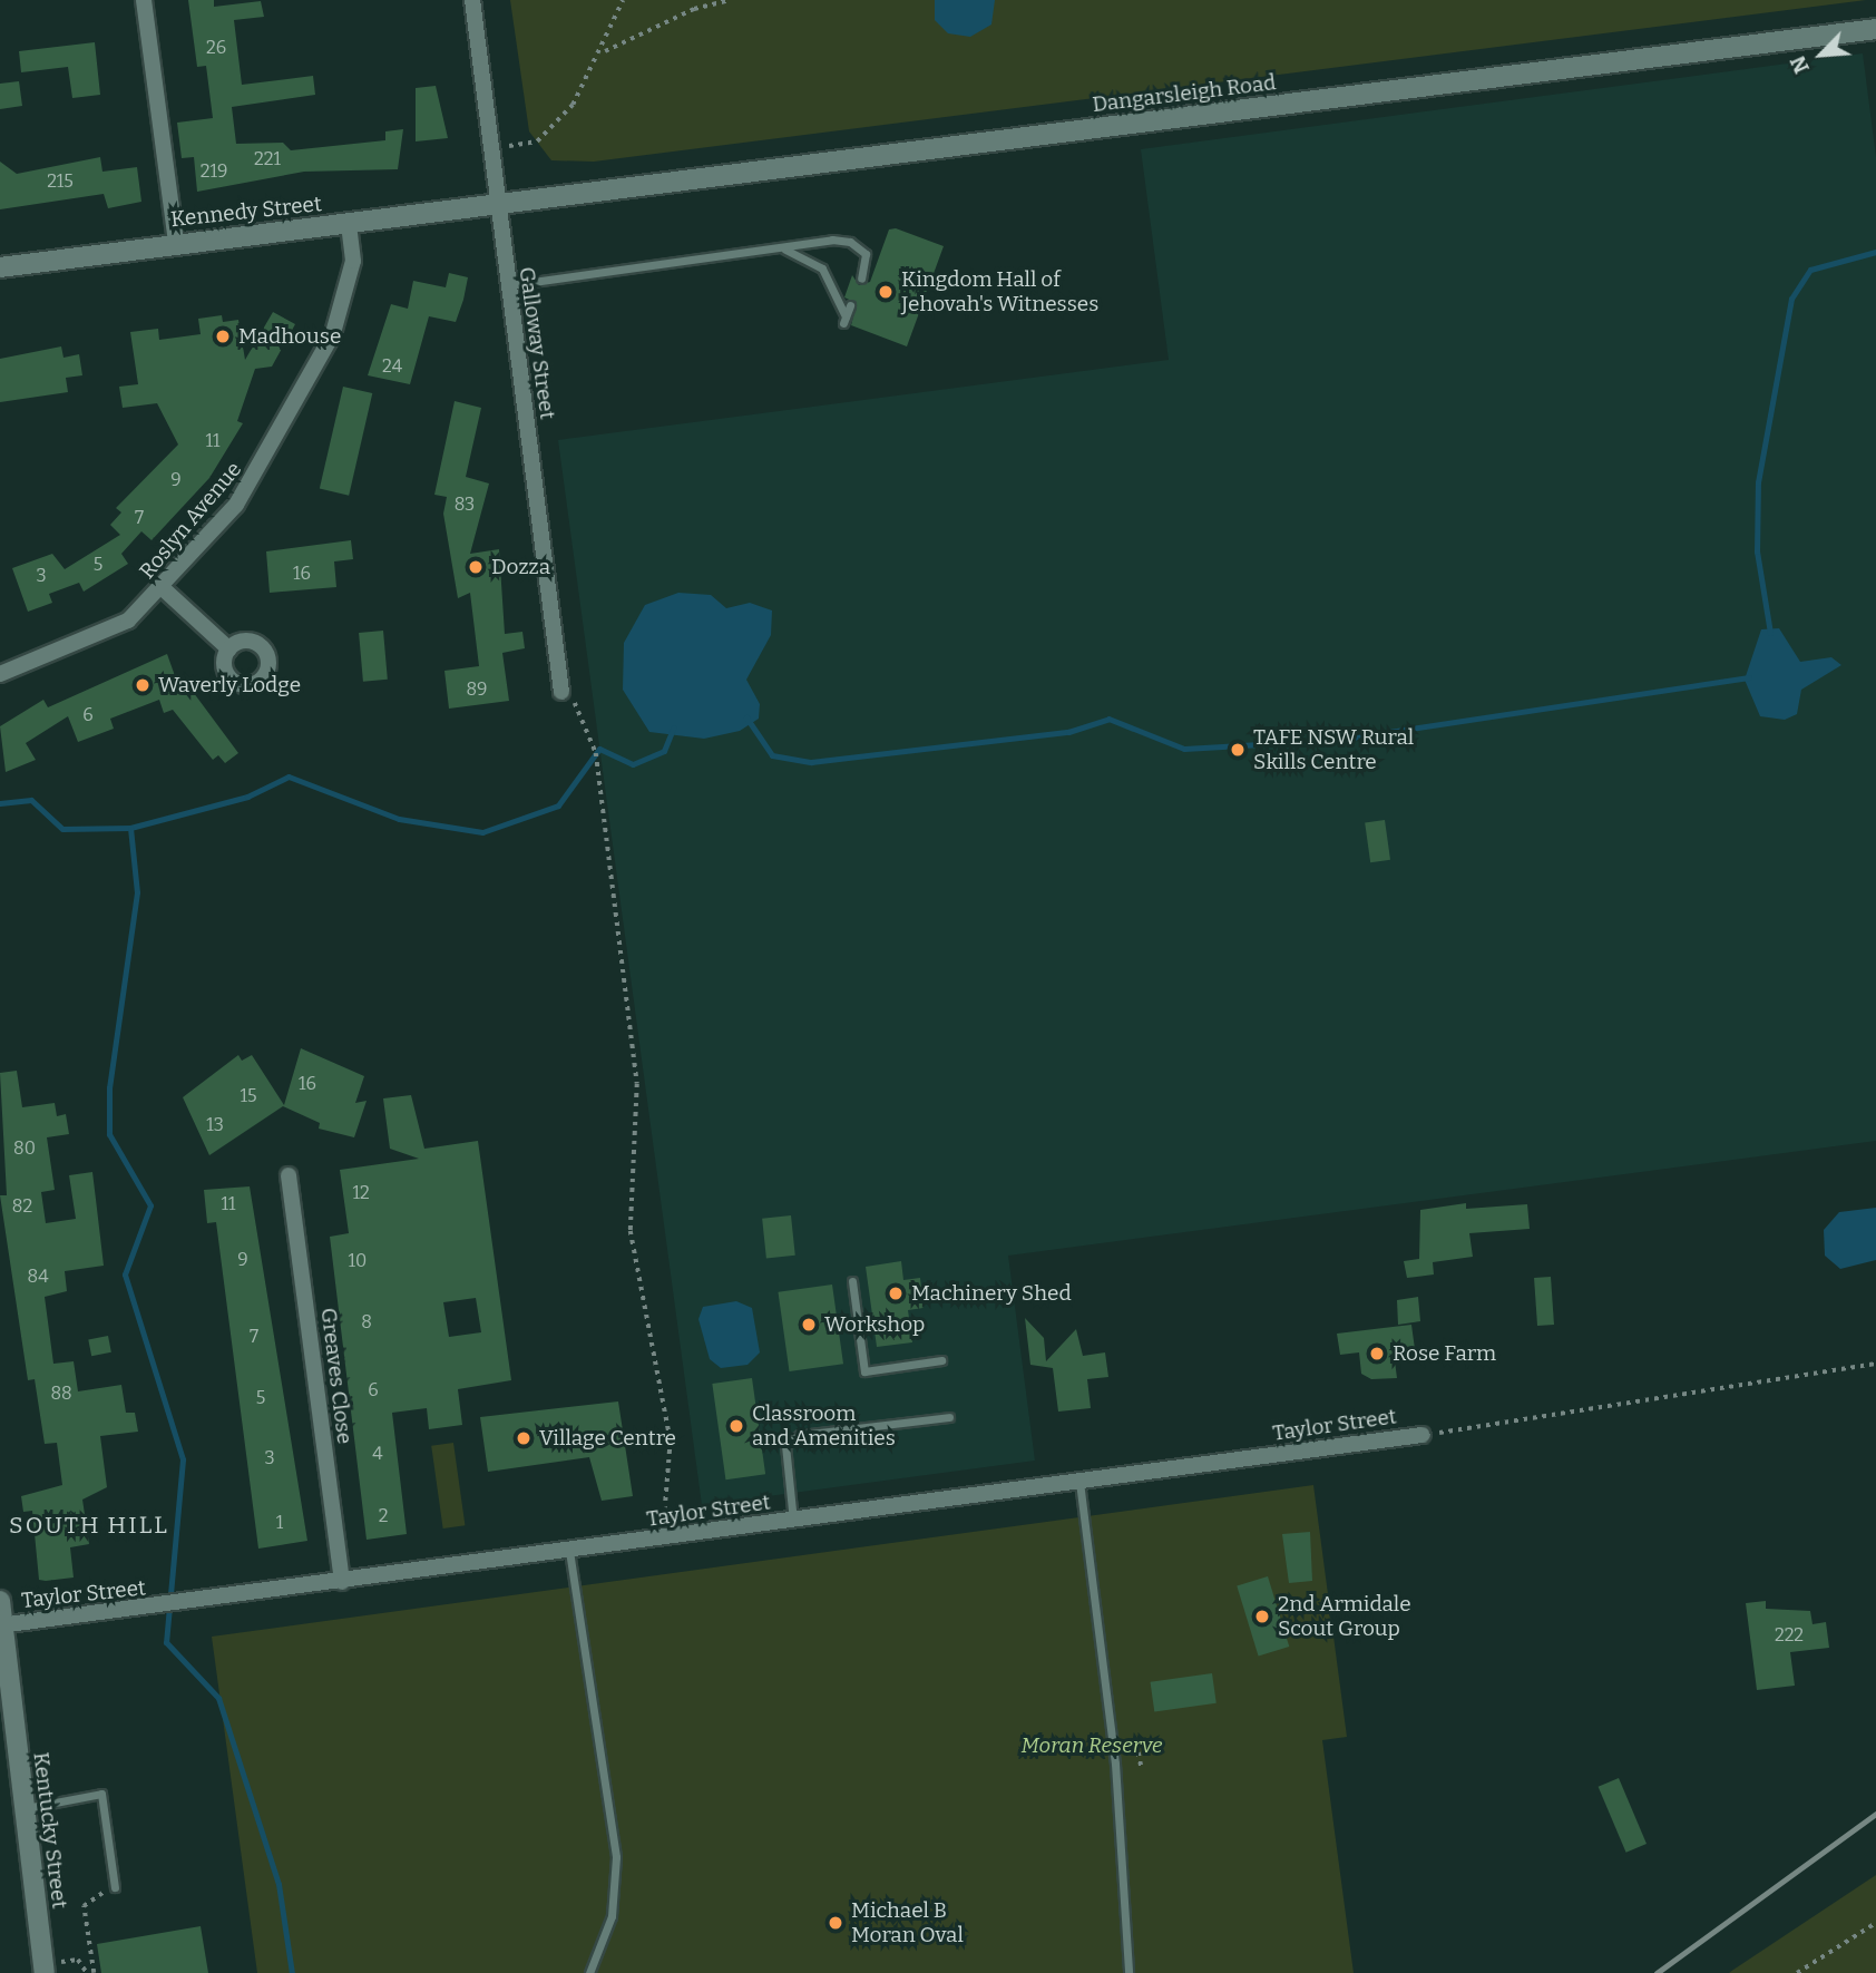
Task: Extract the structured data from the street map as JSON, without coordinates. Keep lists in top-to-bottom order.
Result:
{
  "streets": {
    "street": [
      "Dangarsleigh Road",
      "Kennedy Street",
      "Galloway Street",
      "Roslyn Avenue",
      "Greaves Close",
      "Taylor Street",
      "Kentucky Street"
    ]
  },
  "crossings": [
    ["Dangarsleigh Road", "Kennedy Street"],
    ["Dangarsleigh Road", "Galloway Street"],
    ["Kennedy Street", "Galloway Street"],
    ["Kennedy Street", "Roslyn Avenue"],
    ["Greaves Close", "Taylor Street"],
    ["Taylor Street", "Kentucky Street"]
  ],
  "districts": ["SOUTH HILL"],
  "parks": ["Moran Reserve"],
  "places": [
    "Kingdom Hall of Jehovah's Witnesses",
    "Madhouse",
    "Dozza",
    "Waverly Lodge",
    "TAFE NSW Rural Skills Centre",
    "Machinery Shed",
    "Workshop",
    "Rose Farm",
    "Classroom and Amenities",
    "Village Centre",
    "2nd Armidale Scout Group",
    "Michael B Moran Oval"
  ],
  "house_numbers": [
    "26",
    "221",
    "219",
    "215",
    "24",
    "11",
    "9",
    "83",
    "7",
    "5",
    "16",
    "3",
    "89",
    "6",
    "16",
    "15",
    "13",
    "80",
    "12",
    "11",
    "82",
    "9",
    "10",
    "84",
    "8",
    "7",
    "6",
    "88",
    "5",
    "4",
    "3",
    "2",
    "1",
    "222"
  ],
  "north": "bottom left"
}
